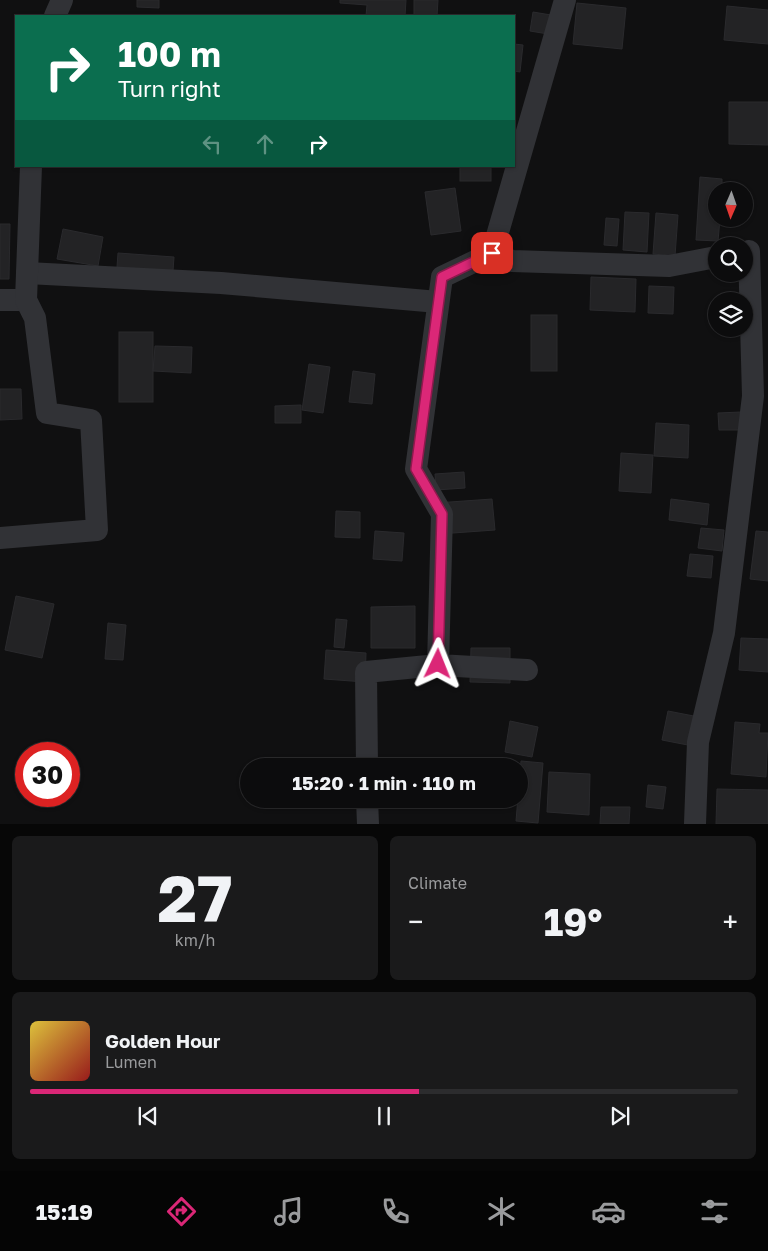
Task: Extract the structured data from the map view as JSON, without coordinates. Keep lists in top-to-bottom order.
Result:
{
  "north": "bottom",
  "page": {
    "turn": ["100 m", "Turn right"],
    "limit": "30",
    "trip": "15:20 · 1 min · 110 m",
    "tile": [
      ["27", "km/h"],
      "Climate"
    ],
    "heat": ["−", "19°", "+"],
    "song": ["Golden Hour", "Lumen"],
    "tabs": "15:19"
  }
}
